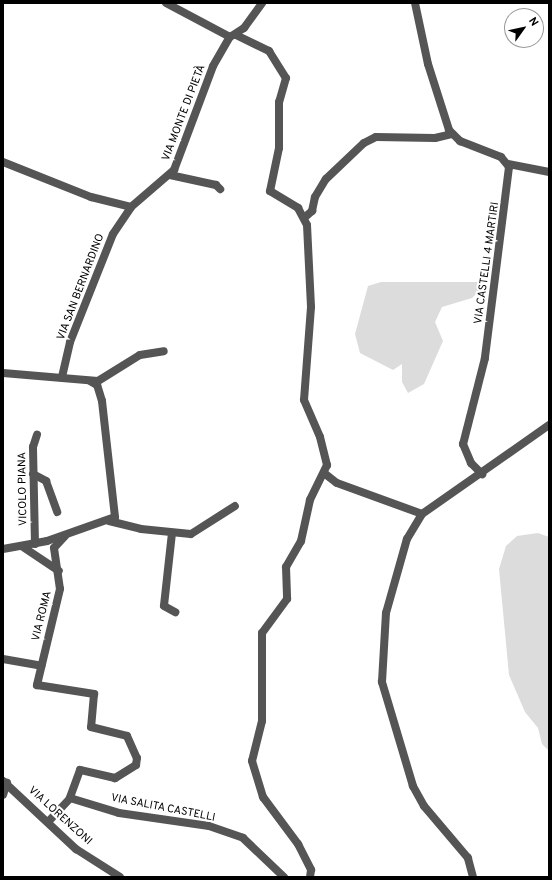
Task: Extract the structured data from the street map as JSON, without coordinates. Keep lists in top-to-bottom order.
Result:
{
  "streets": {
    "street": [
      "VIA MONTE DI PIETÀ",
      "VIA CASTELLI 4 MARTIRI",
      "VIA SAN BERNARDINO",
      "VICOLO PIANA",
      "VIA ROMA",
      "VIA SALITA CASTELLI",
      "VIA LORENZONI"
    ]
  },
  "crossings": [
    ["VIA MONTE DI PIETÀ", "VIA SAN BERNARDINO"],
    ["VIA ROMA", "VIA SALITA CASTELLI"]
  ],
  "north": "top right"
}
